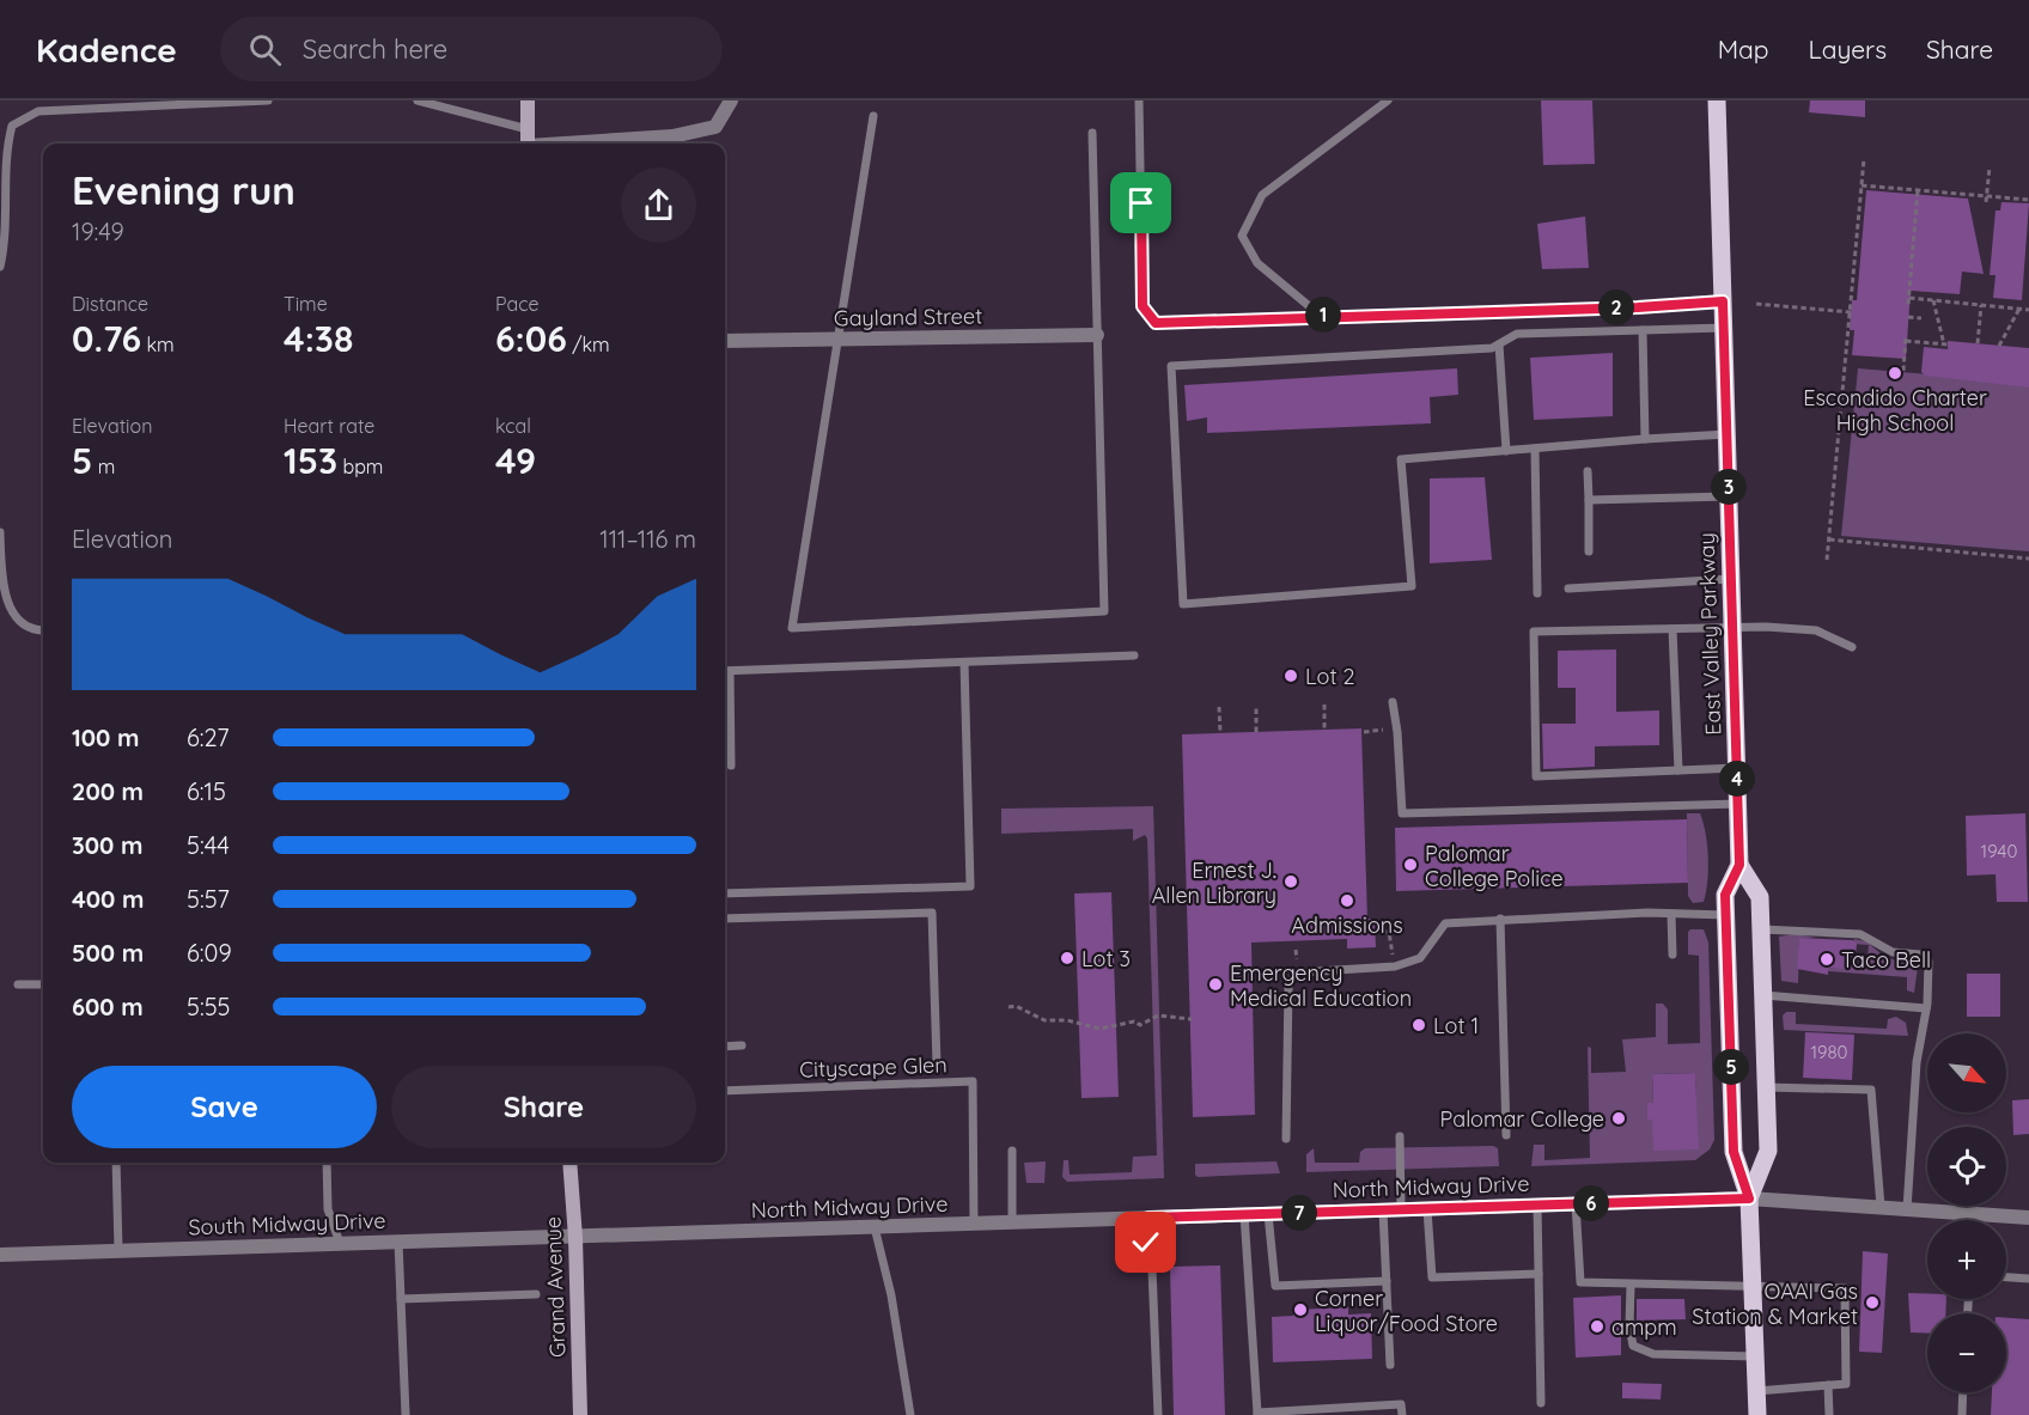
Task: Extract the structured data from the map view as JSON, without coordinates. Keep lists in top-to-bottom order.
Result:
{
  "streets": {
    "main road": ["East Valley Parkway", "Grand Avenue"],
    "street": ["Gayland Street", "North Midway Drive", "South Midway Drive"],
    "lane": ["Cityscape Glen"]
  },
  "crossings": [
    ["East Valley Parkway", "North Midway Drive"],
    ["Cityscape Glen", "North Midway Drive"],
    ["North Midway Drive", "South Midway Drive"],
    ["North Midway Drive", "Grand Avenue"],
    ["South Midway Drive", "Grand Avenue"]
  ],
  "places": [
    "Escondido Charter High School",
    "Lot 2",
    "Palomar College Police",
    "Ernest J. Allen Library",
    "Admissions",
    "Lot 3",
    "Taco Bell",
    "Emergency Medical Education",
    "Lot 1",
    "Palomar College",
    "OAAI Gas Station & Market",
    "Corner Liquor/Food Store",
    "ampm"
  ],
  "house_numbers": ["1940", "1980"],
  "north": "bottom right",
  "page": {
    "header": "Kadence",
    "search": "Search here",
    "nav": ["Map", "Layers", "Share"],
    "heading": ["Evening run", "19:49"],
    "stats": [
      ["Distance", "0.76 km"],
      ["Time", "4:38"],
      ["Pace", "6:06 /km"],
      ["Elevation", "5 m"],
      ["Heart rate", "153 bpm"],
      ["kcal", "49"]
    ],
    "pins": [
      "2",
      "1",
      "3",
      "4",
      "5",
      "6",
      "7"
    ],
    "chart": ["Elevation", "111–116 m"],
    "list": [
      {
        "name": "100 m",
        "note": "6:27"
      },
      {
        "name": "200 m",
        "note": "6:15"
      },
      {
        "name": "300 m",
        "note": "5:44"
      },
      {
        "name": "400 m",
        "note": "5:57"
      },
      {
        "name": "500 m",
        "note": "6:09"
      },
      {
        "name": "600 m",
        "note": "5:55"
      }
    ],
    "map_buttons": ["+", "−"],
    "buttons": ["Save", "Share"]
  }
}
